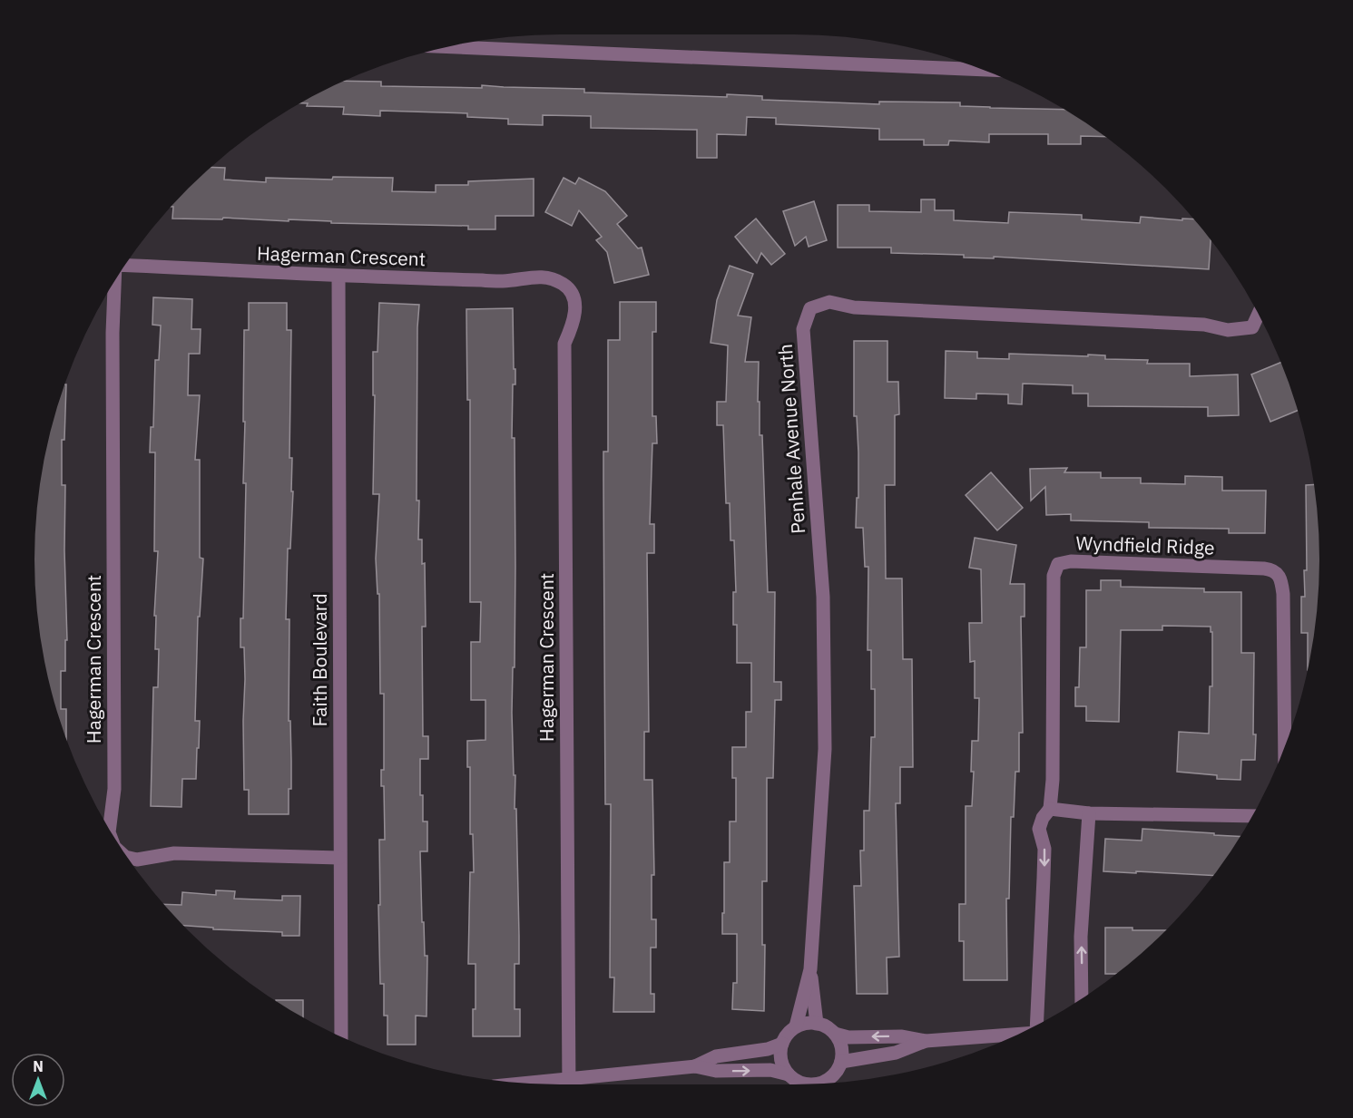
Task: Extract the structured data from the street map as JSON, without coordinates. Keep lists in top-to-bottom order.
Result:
{
  "streets": {
    "street": [
      "Hagerman Crescent",
      "Penhale Avenue North",
      "Wyndfield Ridge",
      "Faith Boulevard"
    ]
  },
  "crossings": [
    ["Hagerman Crescent", "Faith Boulevard"]
  ],
  "north": "top"
}
